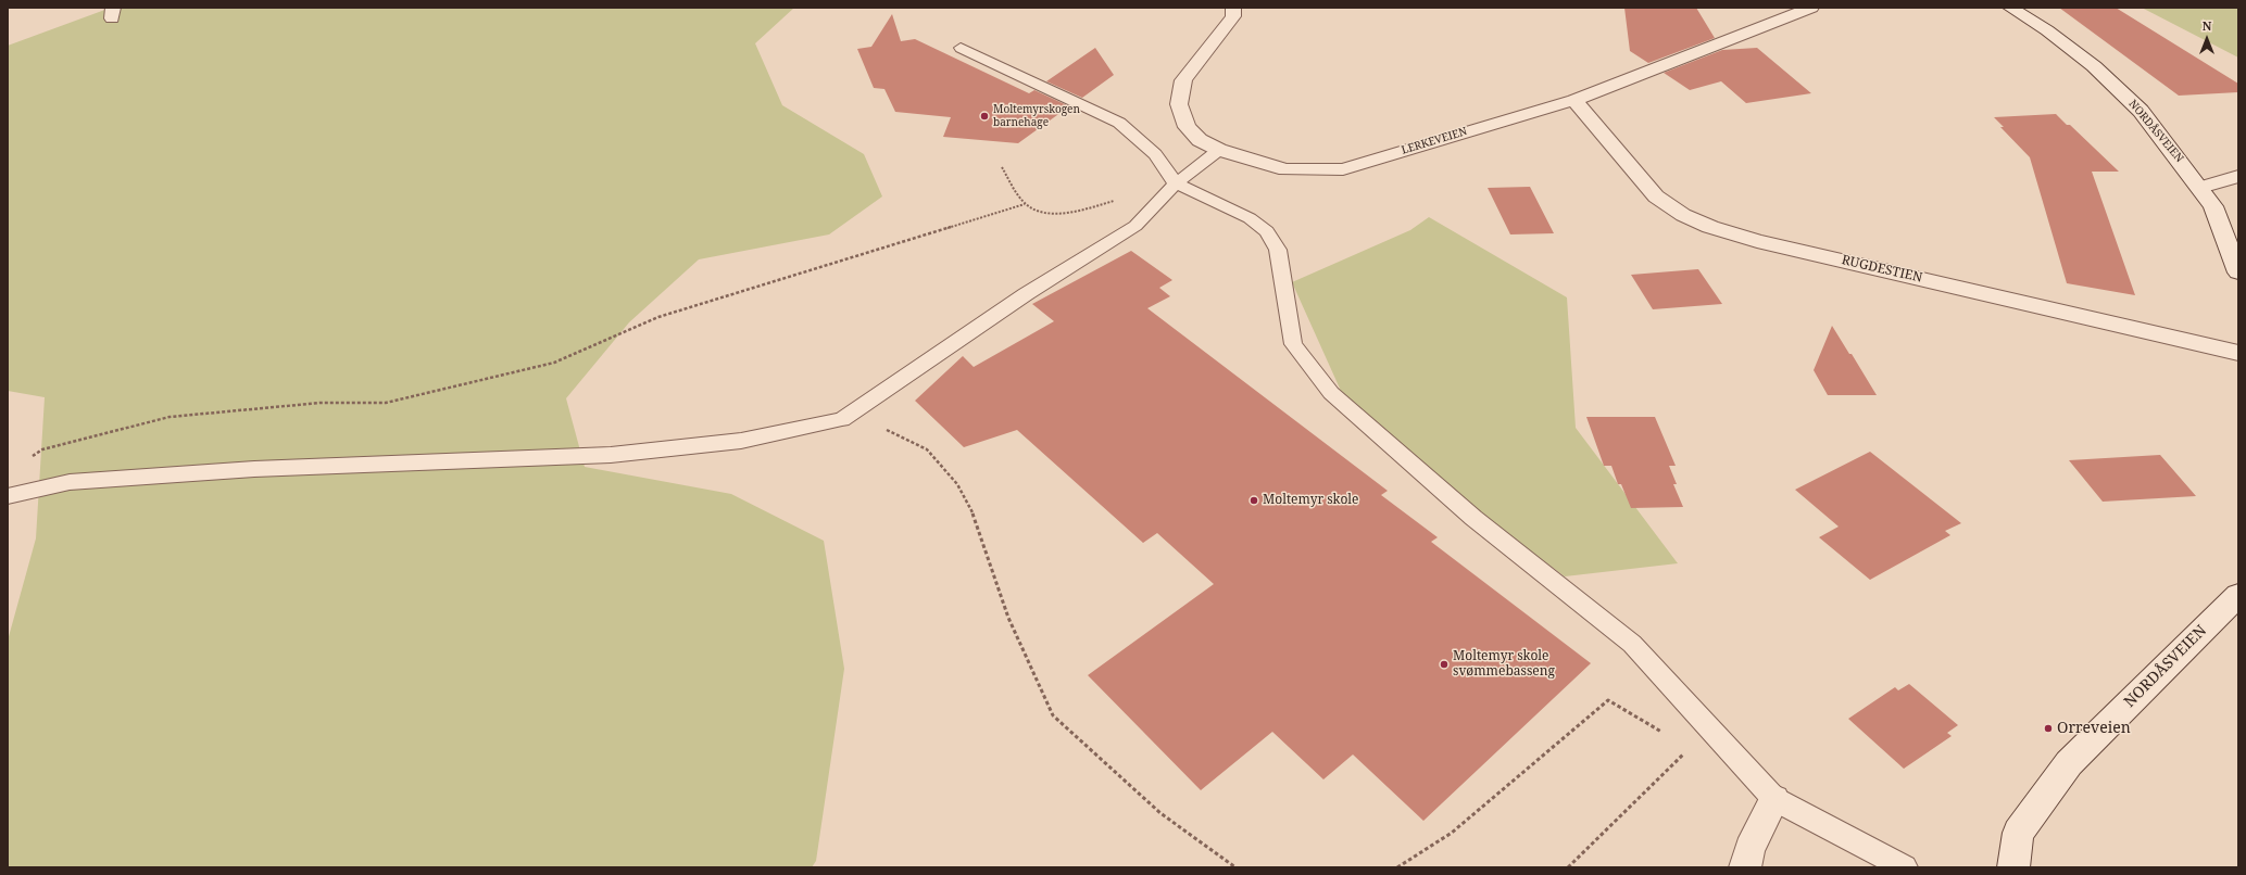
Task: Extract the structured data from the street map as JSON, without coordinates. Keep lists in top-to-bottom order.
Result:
{
  "streets": {
    "street": ["NORDÅSVEIEN", "LERKEVEIEN", "RUGDESTIEN"]
  },
  "crossings": [
    ["LERKEVEIEN", "RUGDESTIEN"]
  ],
  "places": [
    "Moltemyrskogen barnehage",
    "Moltemyr skole",
    "Moltemyr skole svømmebasseng",
    "Orreveien"
  ],
  "north": "top"
}
